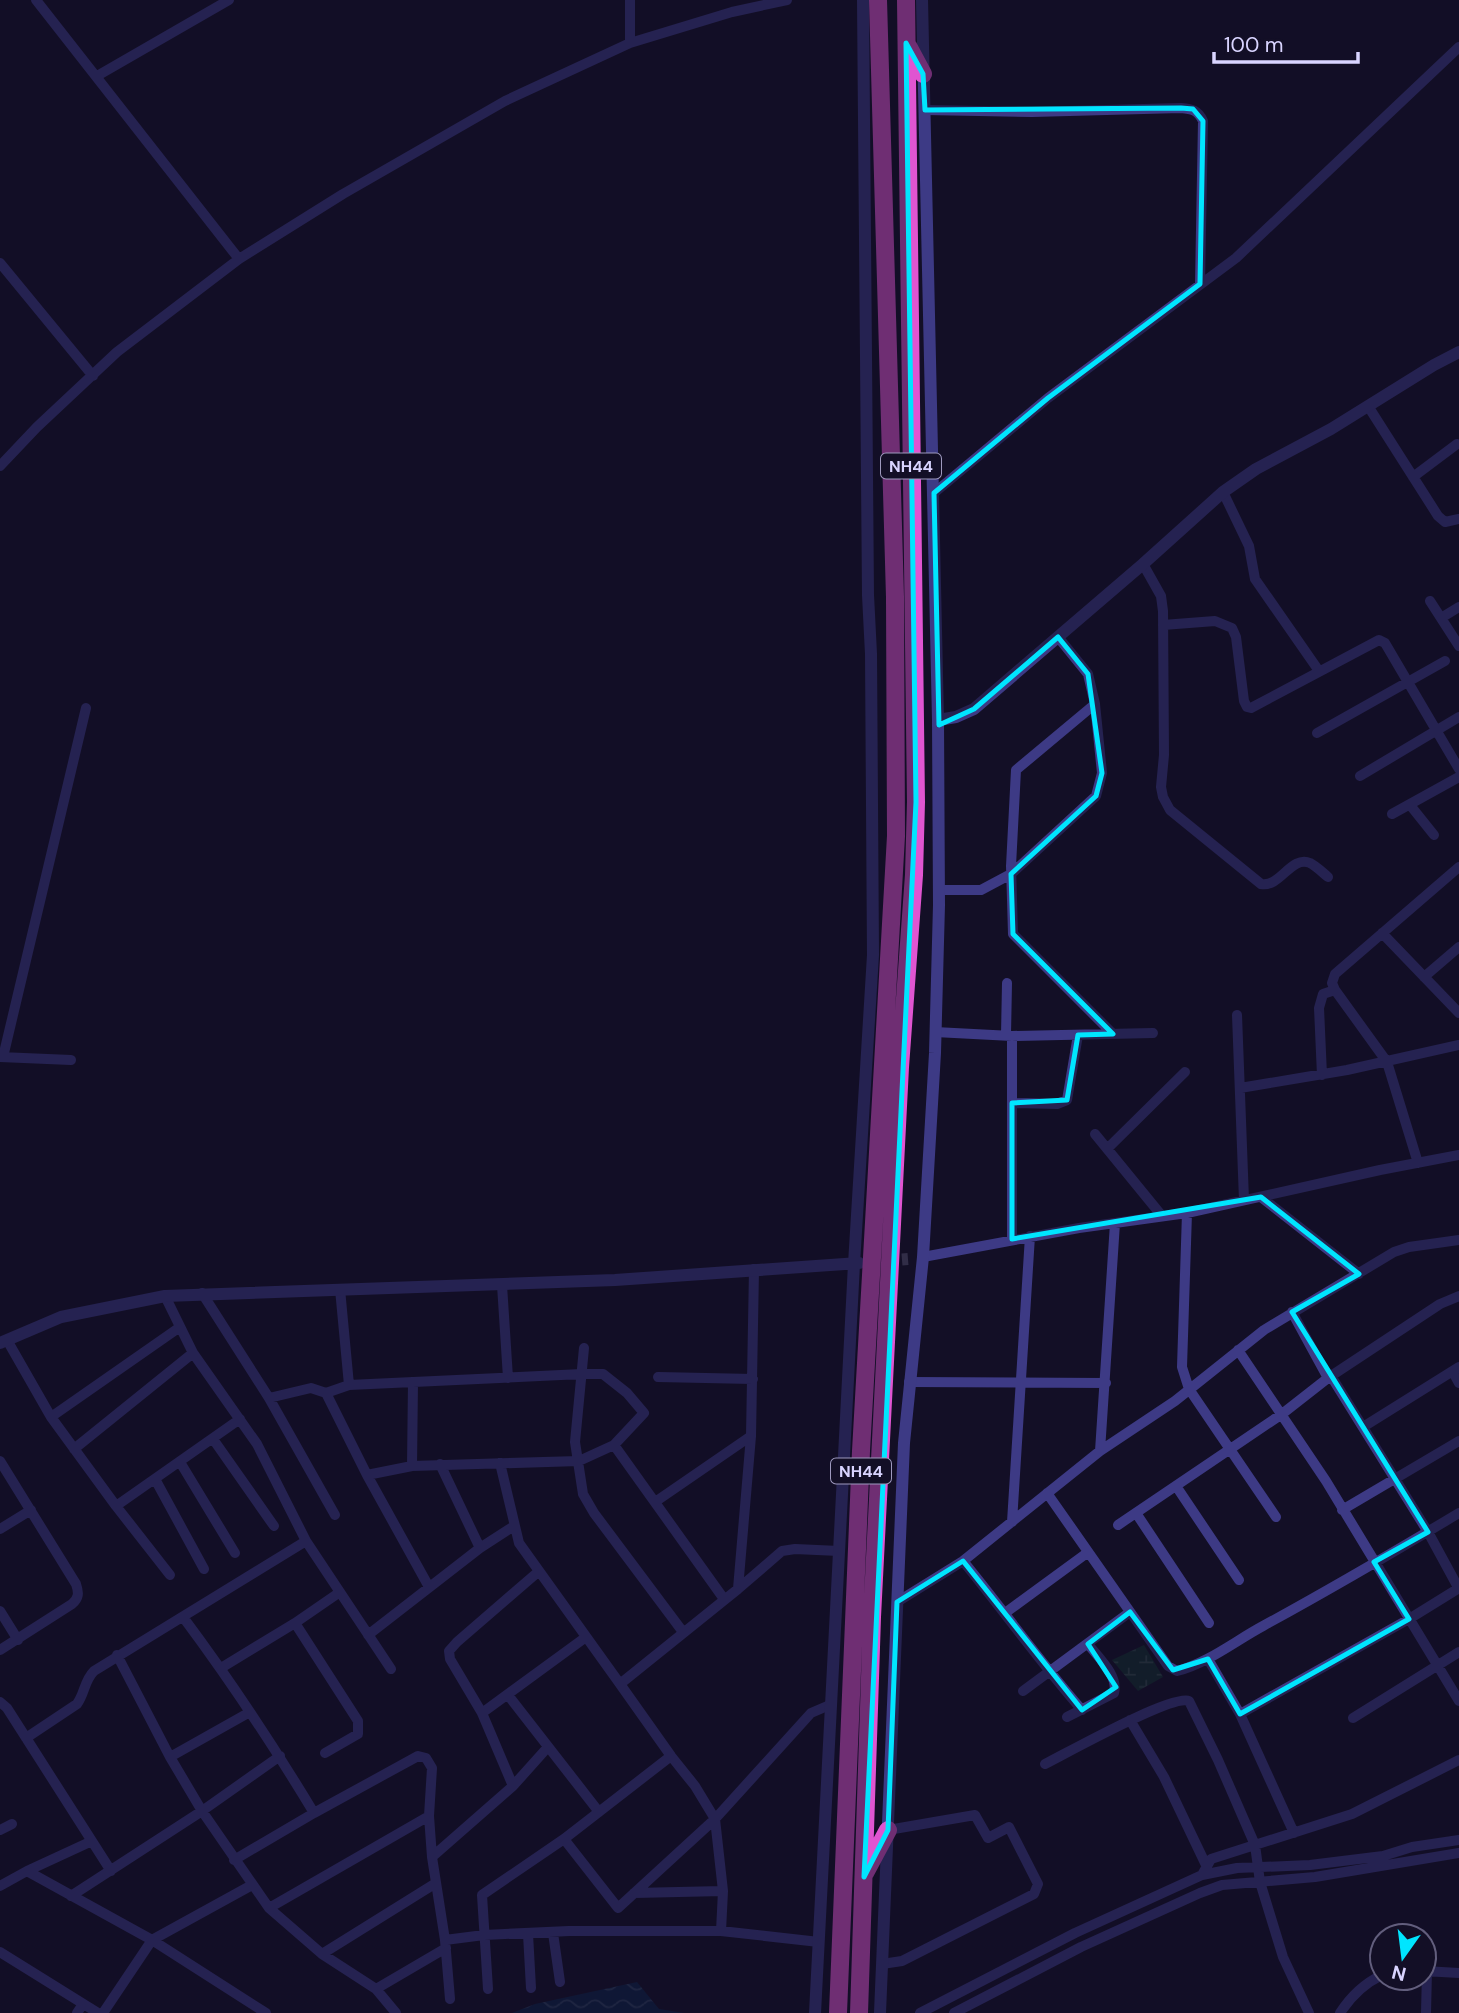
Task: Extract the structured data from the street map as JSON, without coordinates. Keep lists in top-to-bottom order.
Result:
{
  "streets": {
    "highway": ["NH44"]
  },
  "scale_bar": "100 m",
  "north": "bottom"
}
